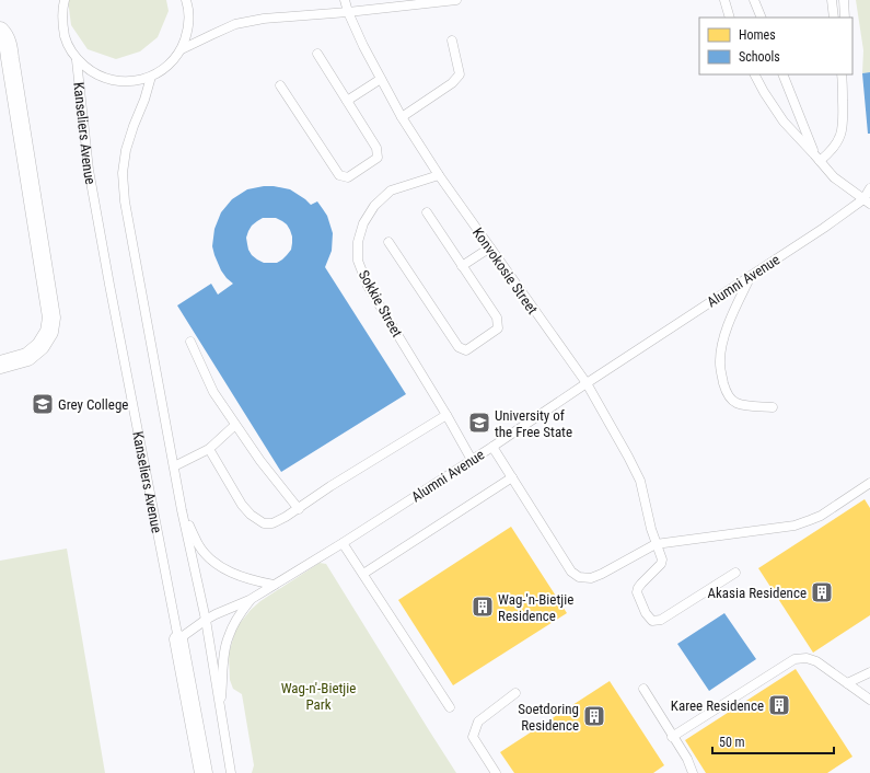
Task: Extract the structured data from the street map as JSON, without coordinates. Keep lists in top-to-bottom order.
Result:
{
  "streets": {
    "street": ["Kanseliers Avenue"],
    "lane": ["Konvokosie Street", "Alumni Avenue", "Sokkie Street"]
  },
  "crossings": [
    ["Kanseliers Avenue", "Alumni Avenue"],
    ["Konvokosie Street", "Alumni Avenue"],
    ["Konvokosie Street", "Sokkie Street"],
    ["Alumni Avenue", "Sokkie Street"]
  ],
  "parks": ["Wag-n'-Bietjie Park"],
  "places": {
    "school or university": ["Grey College", "University of the Free State"],
    "building": [
      "Akasia Residence",
      "Wag-'n-Bietjie Residence",
      "Karee Residence",
      "Soetdoring Residence"
    ]
  },
  "legend": ["Homes", "Schools"],
  "scale_bar": "50 m"
}
